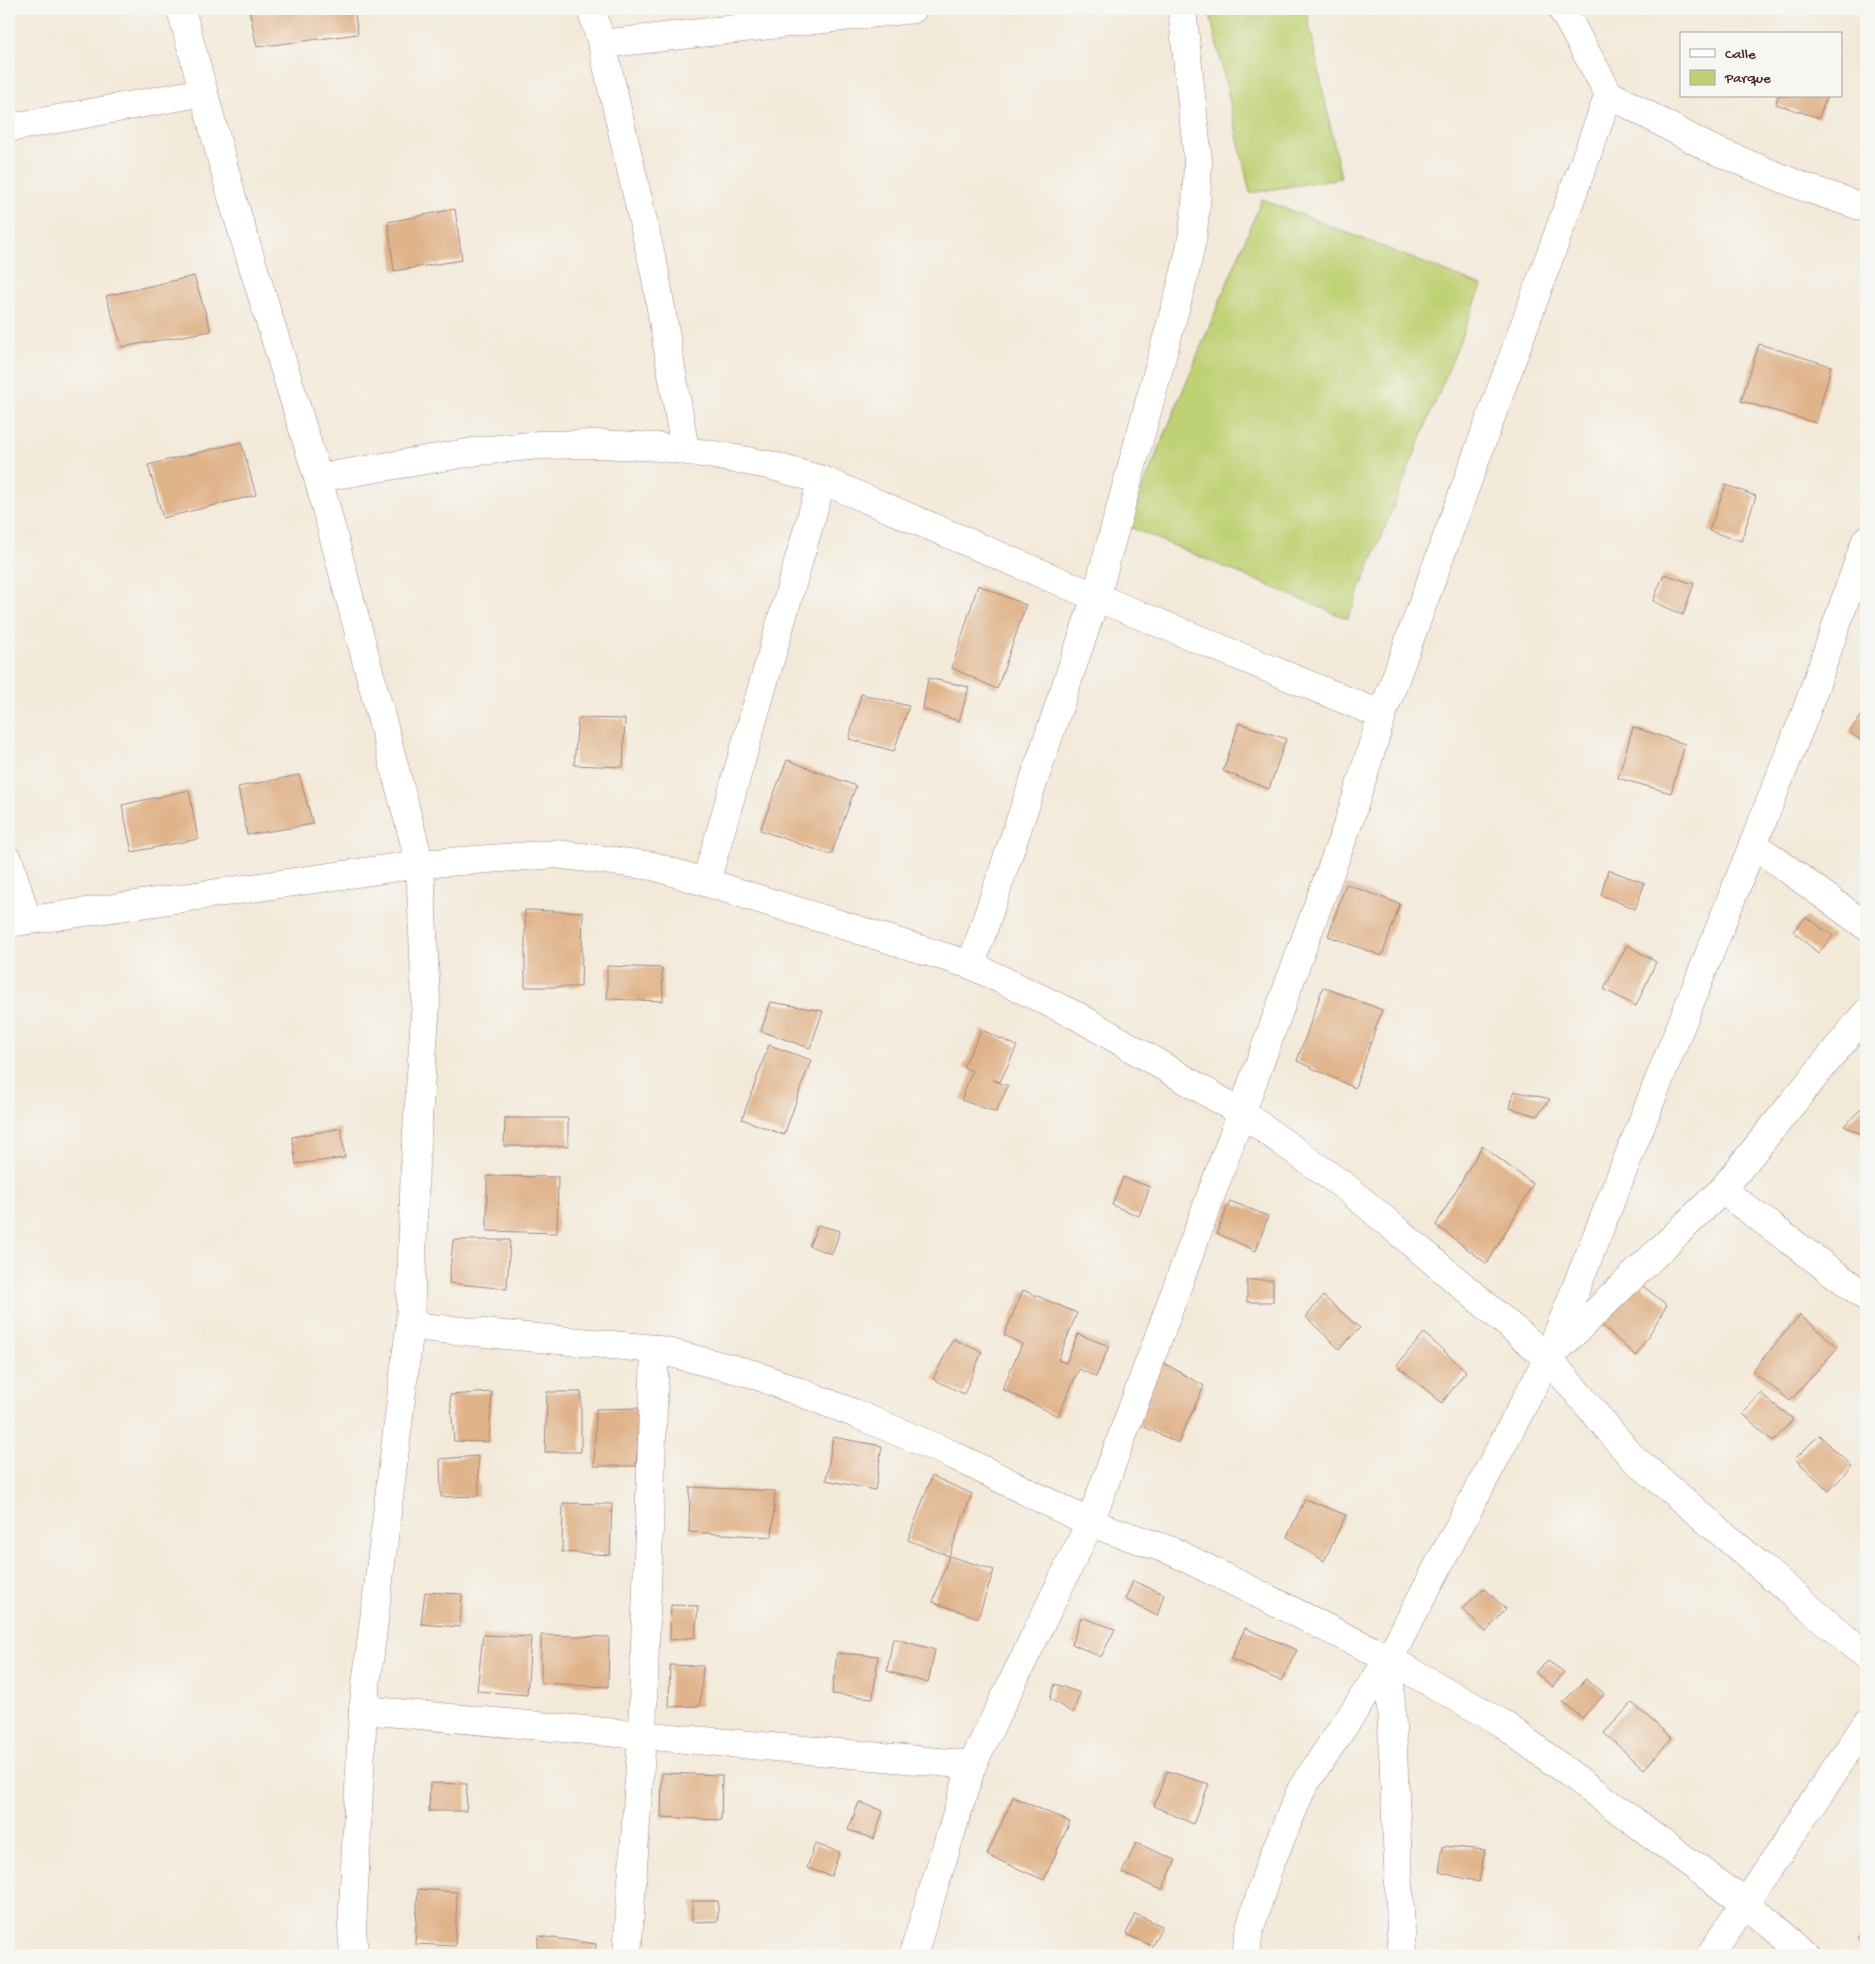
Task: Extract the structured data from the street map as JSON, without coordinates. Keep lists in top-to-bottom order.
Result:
{
  "legend": ["Calle", "Parque"]
}
